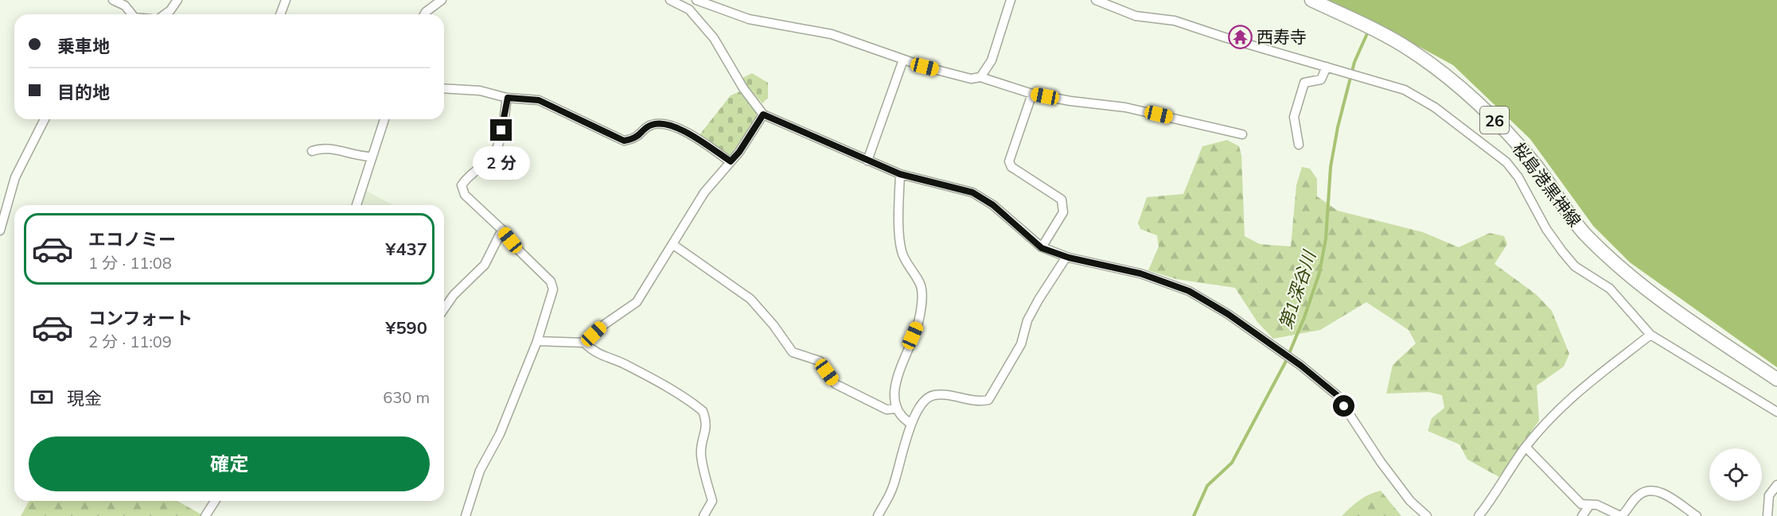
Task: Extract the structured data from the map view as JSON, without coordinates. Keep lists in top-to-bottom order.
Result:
{
  "streets": {
    "main road": ["26", "桜島港黒神線"]
  },
  "water": ["第1深谷川"],
  "places": {
    "temple": ["西寿寺"]
  },
  "page": {
    "banner": ["乗車地", "目的地"],
    "bubble": "2 分",
    "list": [
      {
        "name": "エコノミー",
        "note": "1 分 · 11:08",
        "value": "¥437"
      },
      {
        "name": "コンフォート",
        "note": "2 分 · 11:09",
        "value": "¥590"
      }
    ],
    "pay": ["現金", "630 m"],
    "buttons": "確定"
  }
}
